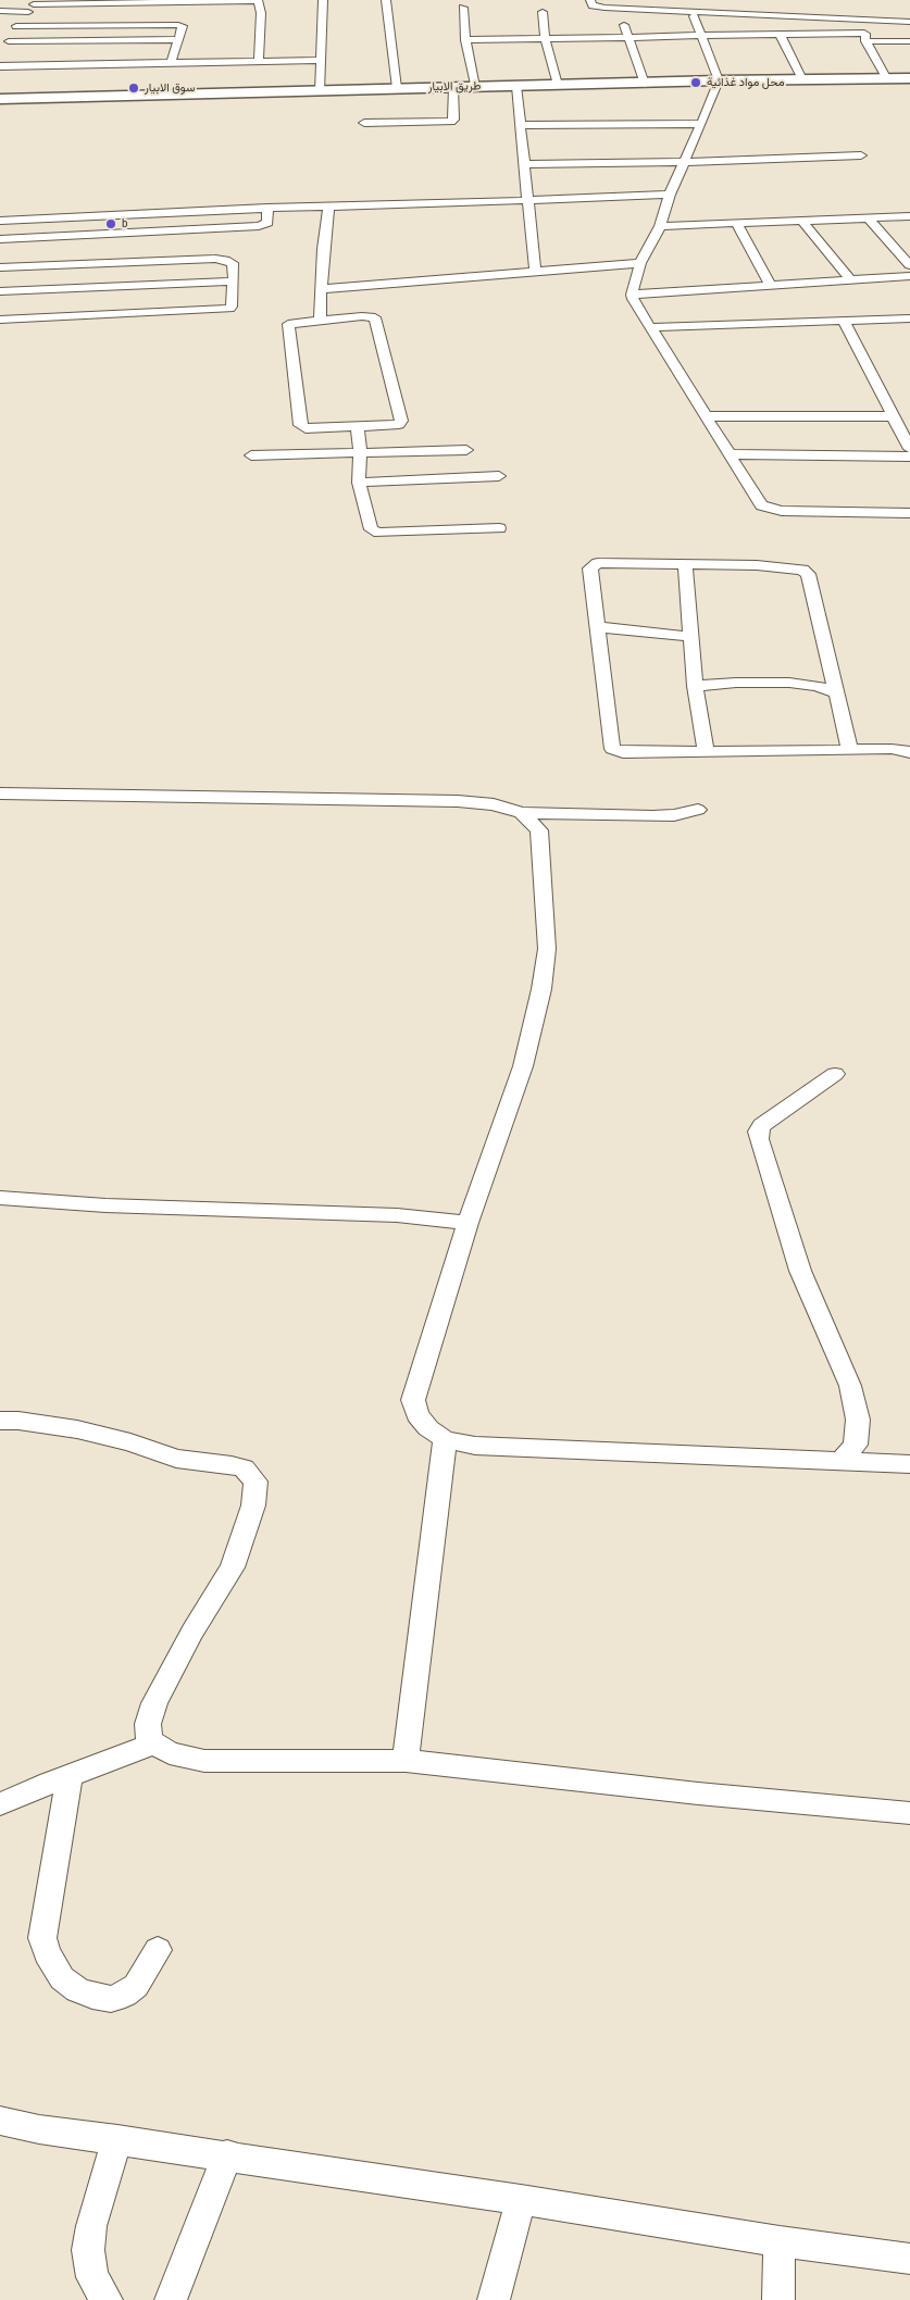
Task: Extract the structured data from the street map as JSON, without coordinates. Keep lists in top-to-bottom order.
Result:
{
  "streets": {
    "main road": ["طريق الابيار"]
  },
  "places": ["محل مواد غذائية", "سوق الابيار", "b"]
}
